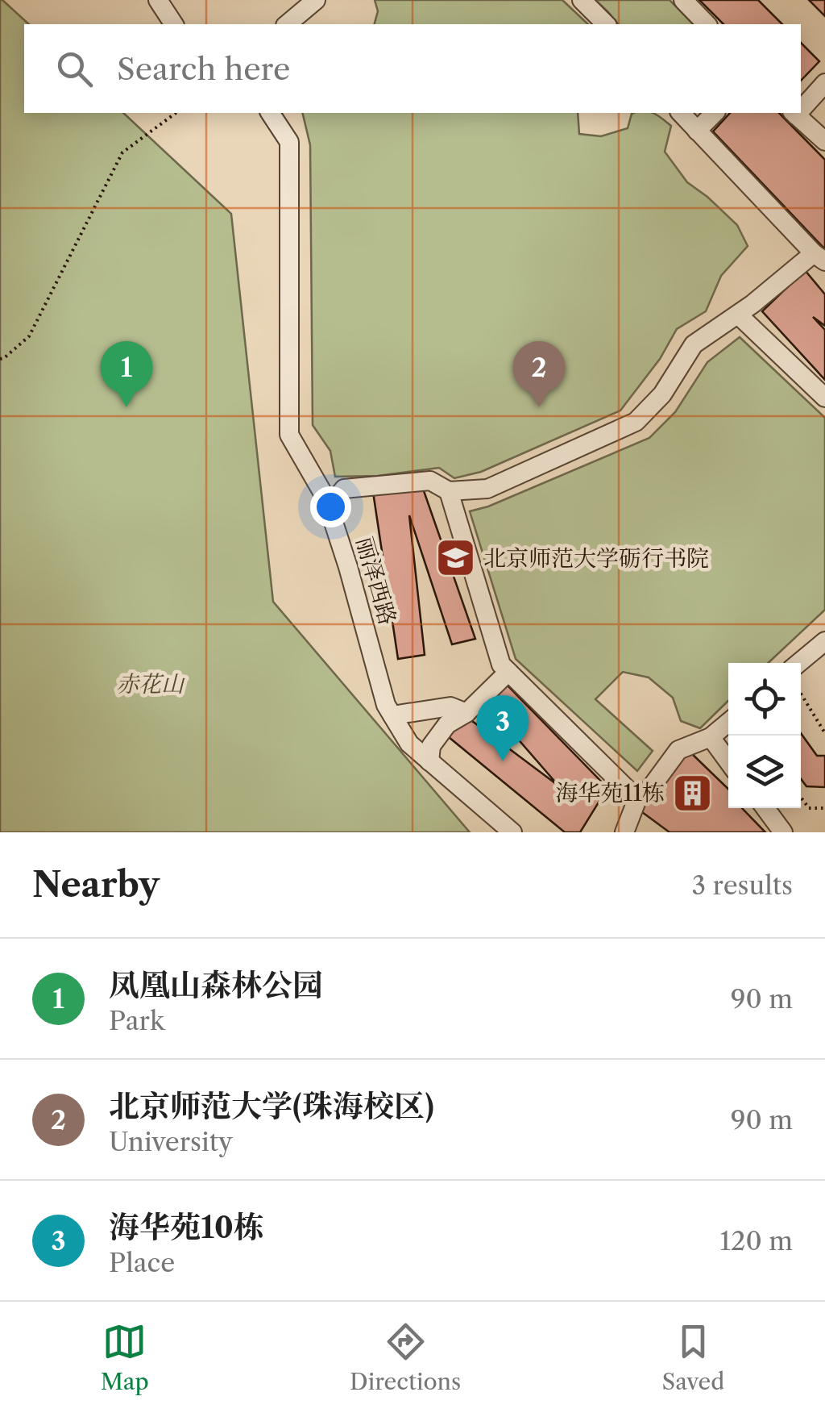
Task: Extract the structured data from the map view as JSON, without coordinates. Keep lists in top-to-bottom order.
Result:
{
  "streets": {
    "street": ["丽泽西路"]
  },
  "parks": ["赤花山"],
  "places": {
    "school or university": ["北京师范大学砺行书院"],
    "building": ["海华苑11栋"]
  },
  "page": {
    "search": "Search here",
    "pins": ["1", "2", "3"],
    "heading": ["Nearby", "3 results"],
    "list": [
      {
        "mark": "1",
        "name": "凤凰山森林公园",
        "note": "Park",
        "value": "90 m"
      },
      {
        "mark": "2",
        "name": "北京师范大学(珠海校区)",
        "note": "University",
        "value": "90 m"
      },
      {
        "mark": "3",
        "name": "海华苑10栋",
        "note": "Place",
        "value": "120 m"
      }
    ],
    "nav": ["Map", "Directions", "Saved"]
  }
}
